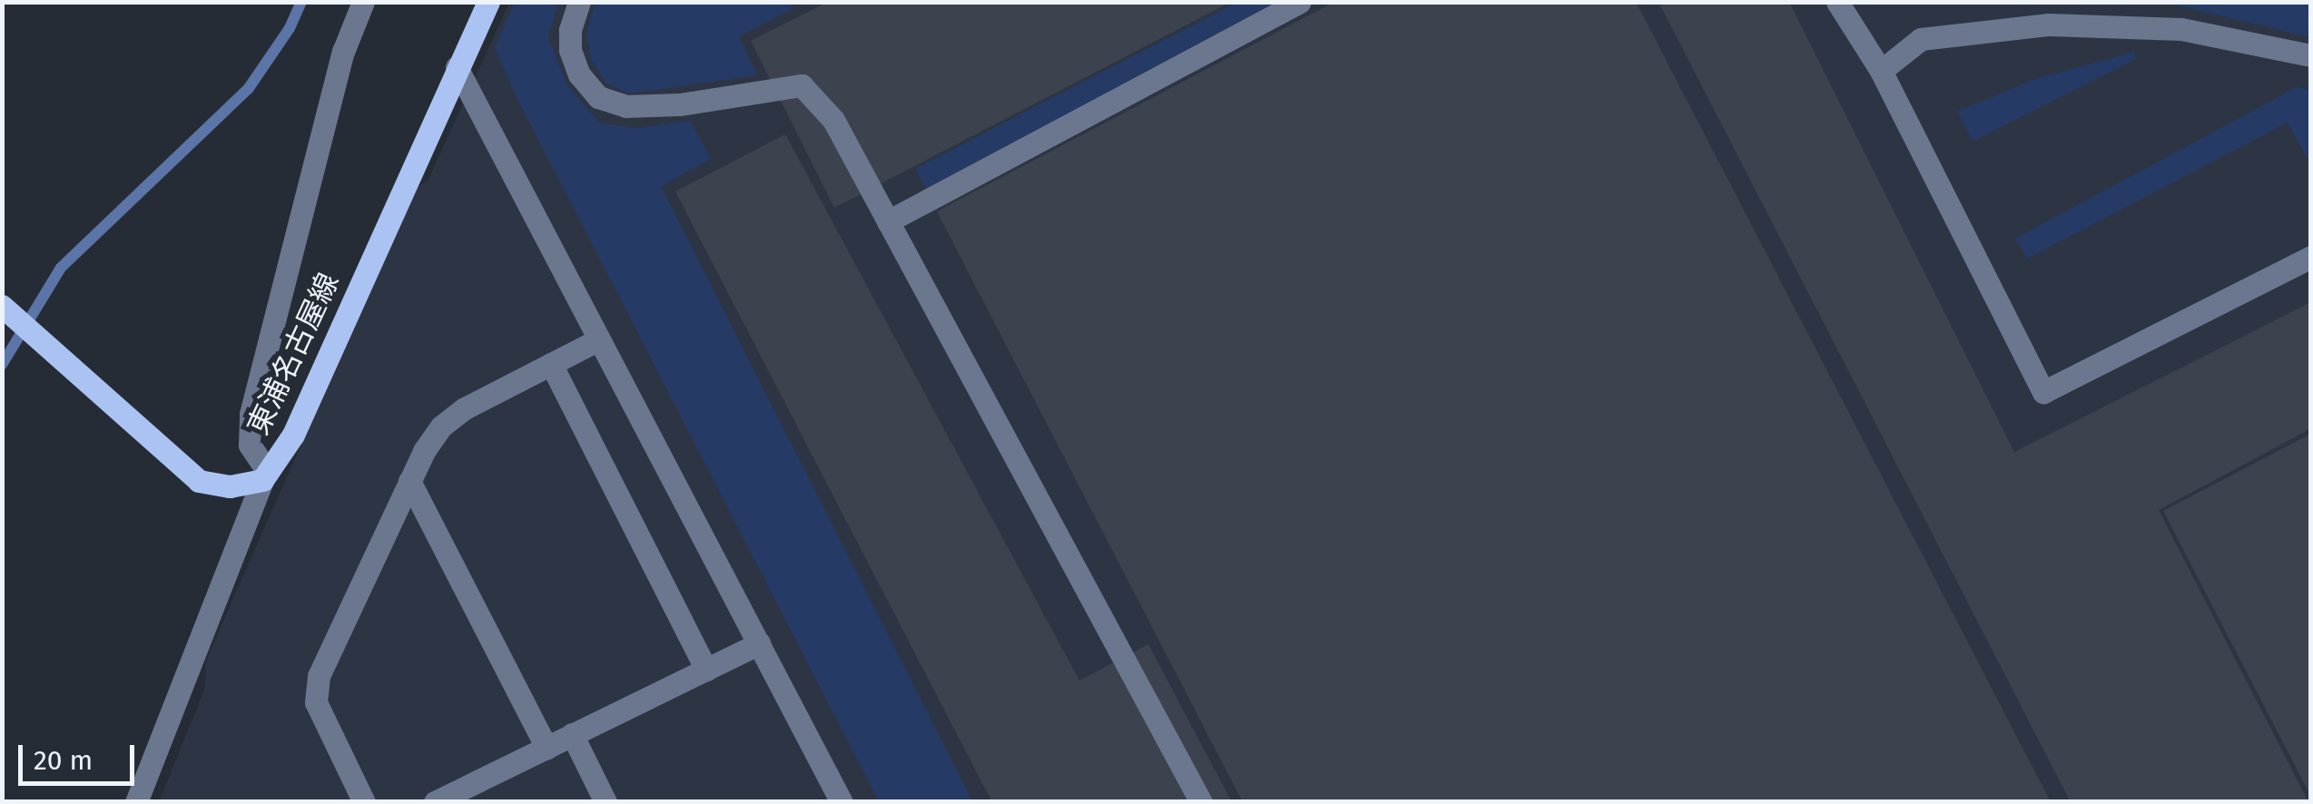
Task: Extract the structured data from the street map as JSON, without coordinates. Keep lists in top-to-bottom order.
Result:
{
  "streets": {
    "main road": ["東浦名古屋線"]
  },
  "scale_bar": "20 m"
}
